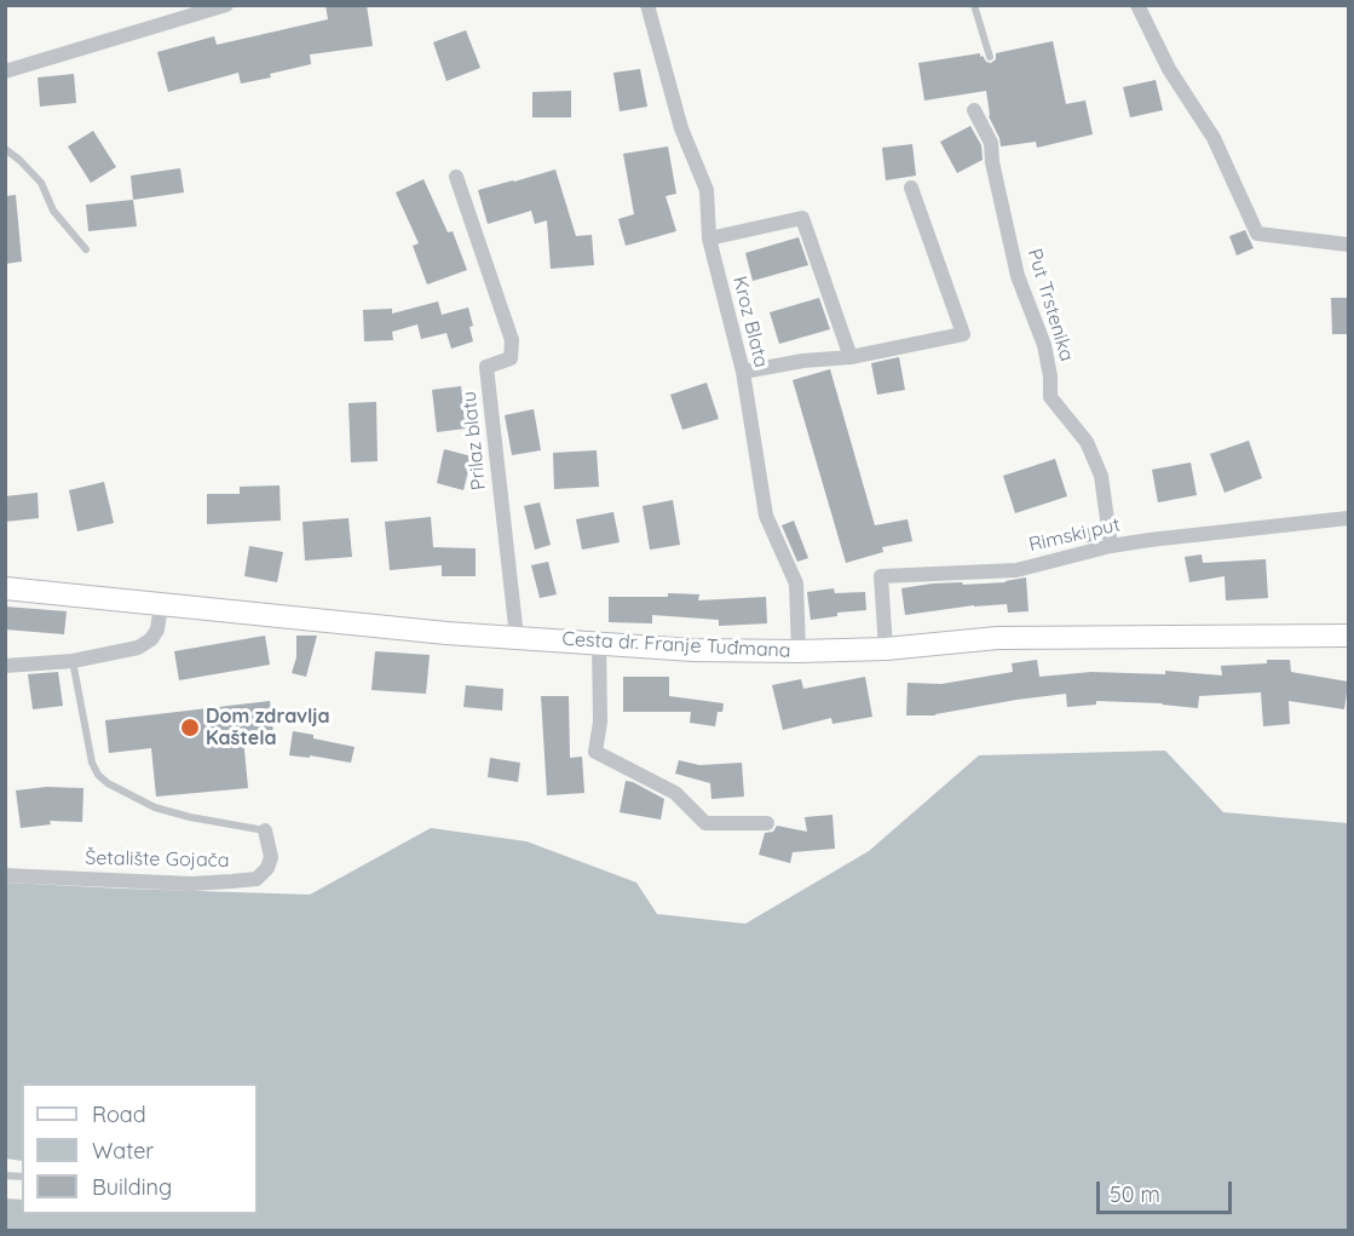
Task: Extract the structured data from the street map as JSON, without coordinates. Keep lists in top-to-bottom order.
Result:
{
  "streets": {
    "main road": ["Cesta dr. Franje Tuđmana"],
    "street": [
      "Put Trstenika",
      "Kroz Blata",
      "Prilaz blatu",
      "Rimski put",
      "Šetalište Gojača"
    ]
  },
  "crossings": [
    ["Put Trstenika", "Rimski put"],
    ["Kroz Blata", "Cesta dr. Franje Tuđmana"],
    ["Prilaz blatu", "Cesta dr. Franje Tuđmana"],
    ["Rimski put", "Cesta dr. Franje Tuđmana"]
  ],
  "places": ["Dom zdravlja Kaštela"],
  "legend": ["Road", "Water", "Building"],
  "scale_bar": "50 m"
}
